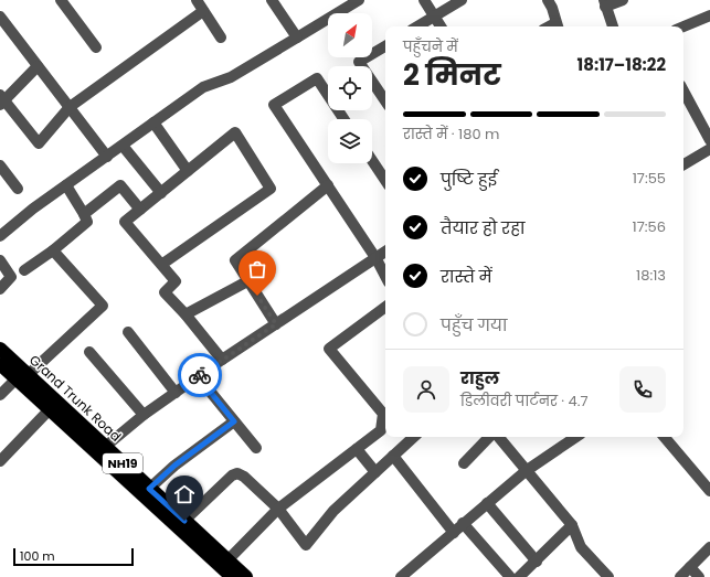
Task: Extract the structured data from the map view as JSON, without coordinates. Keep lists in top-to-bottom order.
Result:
{
  "streets": {
    "highway": ["Grand Trunk Road", "NH19"]
  },
  "scale_bar": "100 m",
  "north": "top right",
  "page": {
    "heading": ["2 मिनट", "पहुँचने में", "18:17–18:22"],
    "panel": ["राहुल", "डिलीवरी पार्टनर · 4.7"],
    "bar": "रास्ते में · 180 m",
    "list": [
      ["पुष्टि हुई", "17:55"],
      ["तैयार हो रहा", "17:56"],
      ["रास्ते में", "18:13"],
      "पहुँच गया"
    ],
    "scale": "100 m"
  }
}
